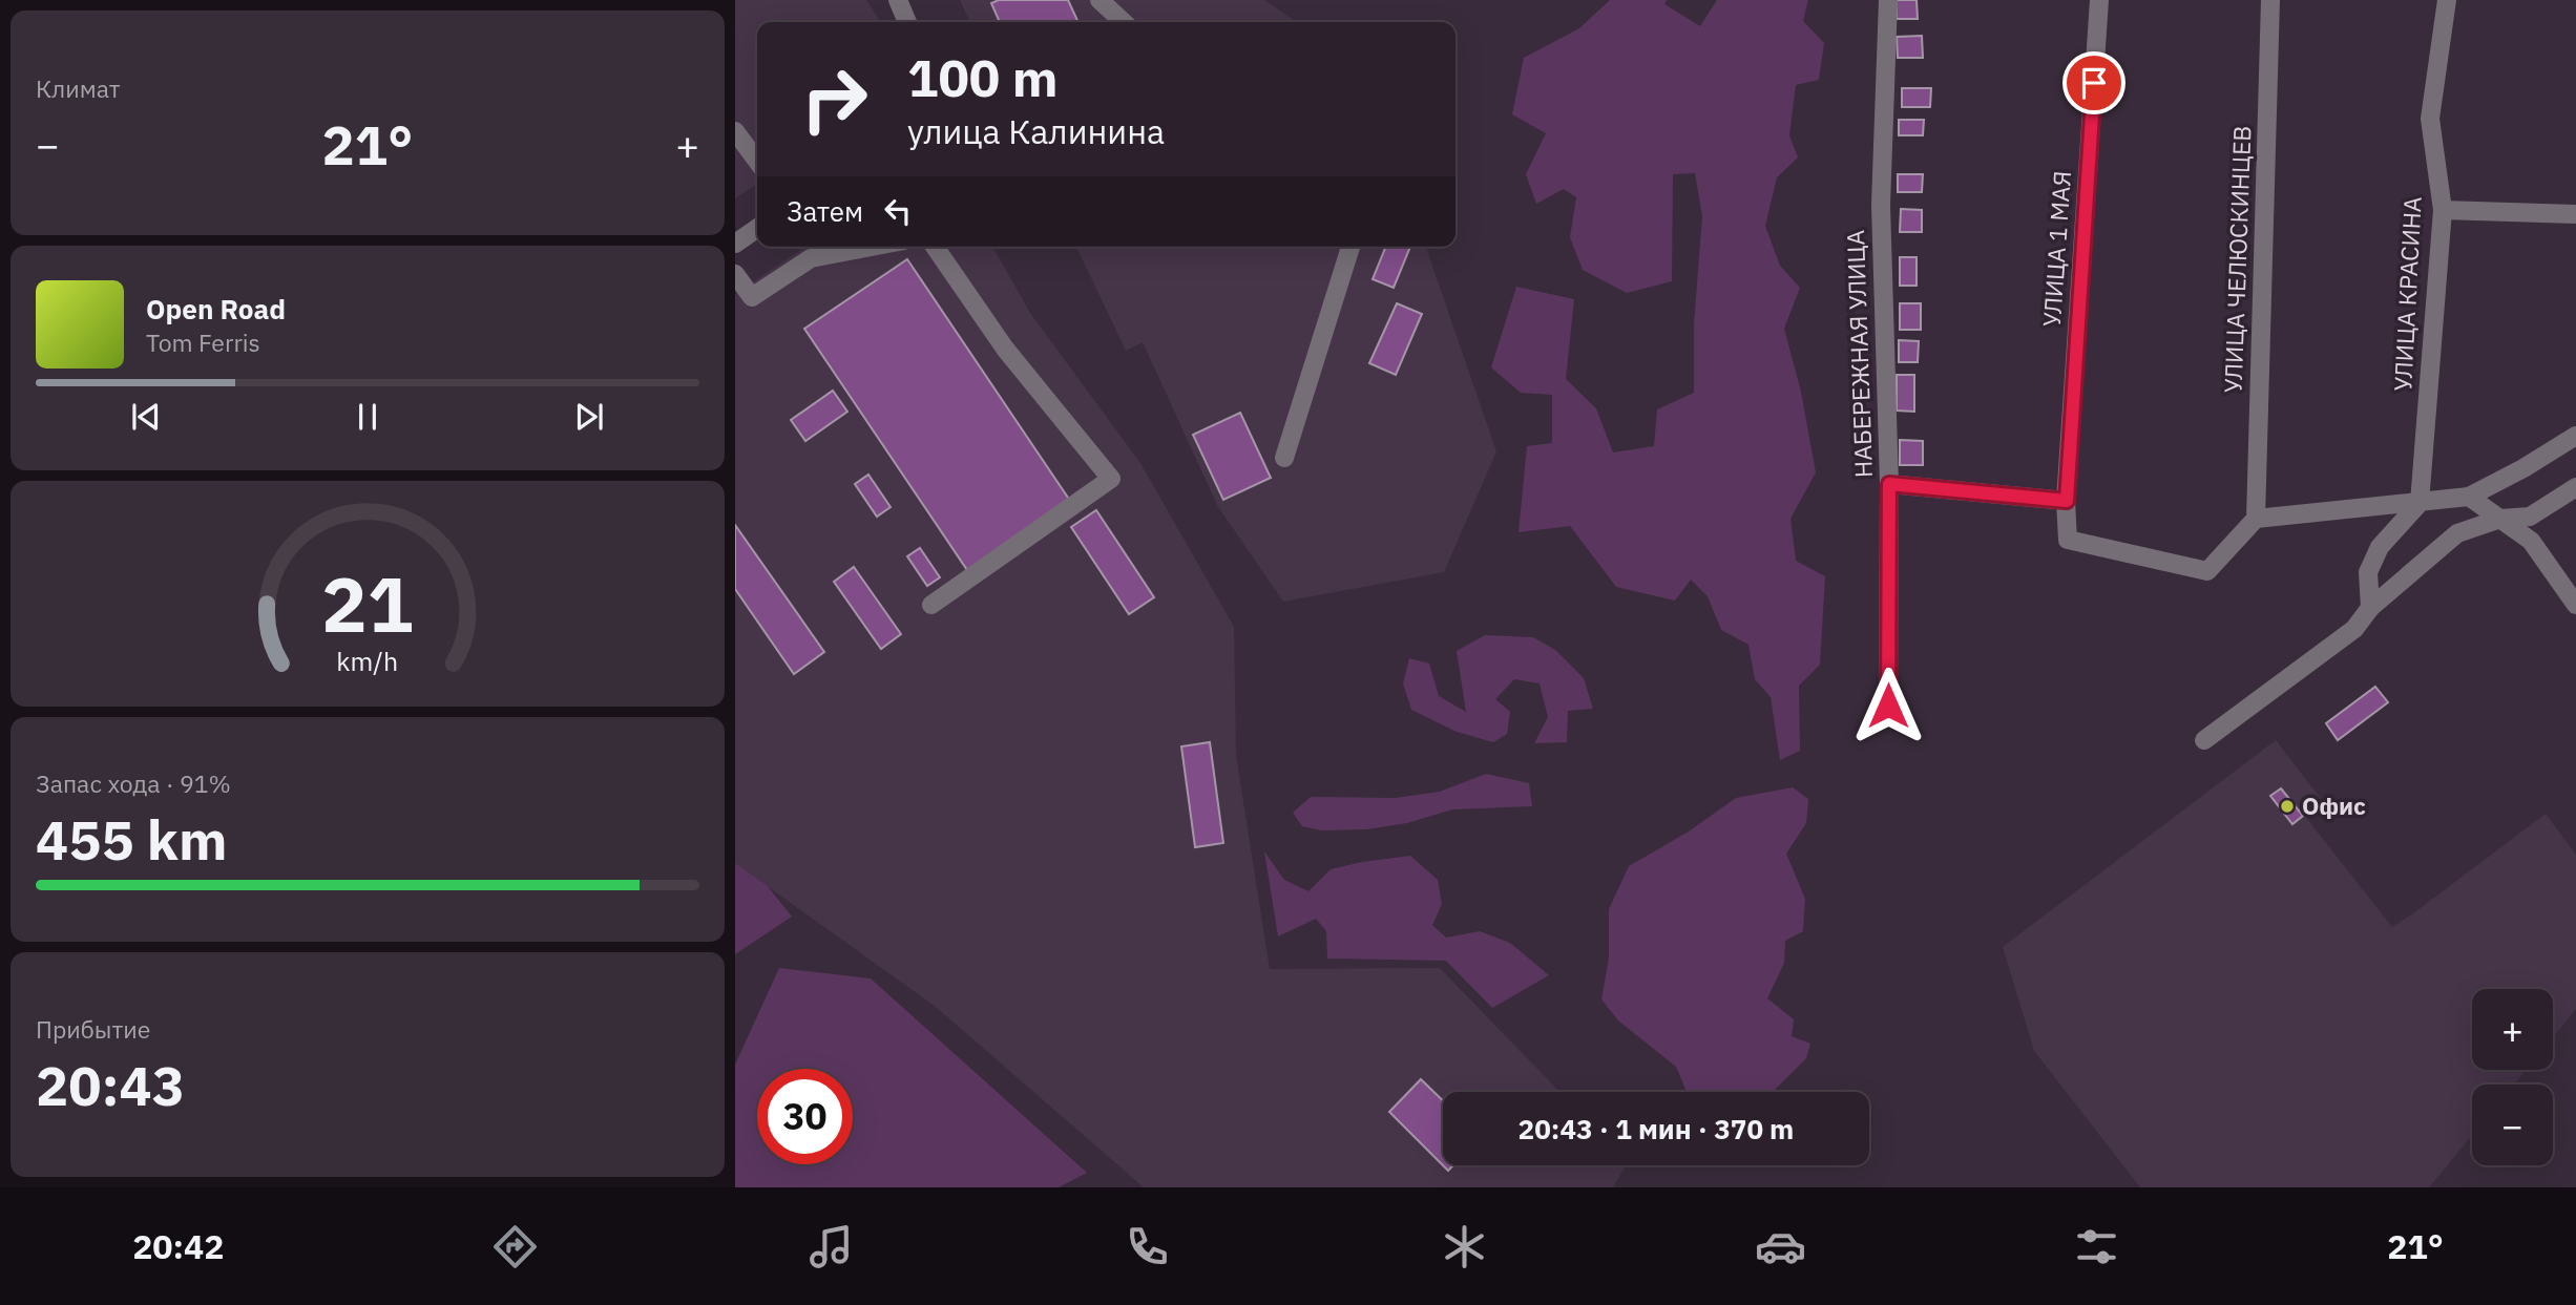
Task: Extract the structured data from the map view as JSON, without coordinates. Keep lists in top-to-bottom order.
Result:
{
  "streets": {
    "street": [
      "УЛИЦА 1 МАЯ",
      "УЛИЦА ЧЕЛЮСКИНЦЕВ",
      "УЛИЦА КРАСИНА",
      "НАБЕРЕЖНАЯ УЛИЦА"
    ]
  },
  "crossings": [
    ["УЛИЦА 1 МАЯ", "УЛИЦА ЧЕЛЮСКИНЦЕВ"]
  ],
  "places": ["Офис"],
  "page": {
    "tile": [
      "Климат",
      ["Запас хода · 91%", "455 km"],
      ["Прибытие", "20:43"]
    ],
    "turn": ["100 m", "улица Калинина"],
    "heat": ["−", "21°", "+"],
    "then": "Затем",
    "song": ["Open Road", "Tom Ferris"],
    "map_buttons": ["+", "−"],
    "limit": "30",
    "trip": "20:43 · 1 мин · 370 m",
    "tabs": ["20:42", "21°"],
    "gauge": ["21", "km/h"]
  }
}
